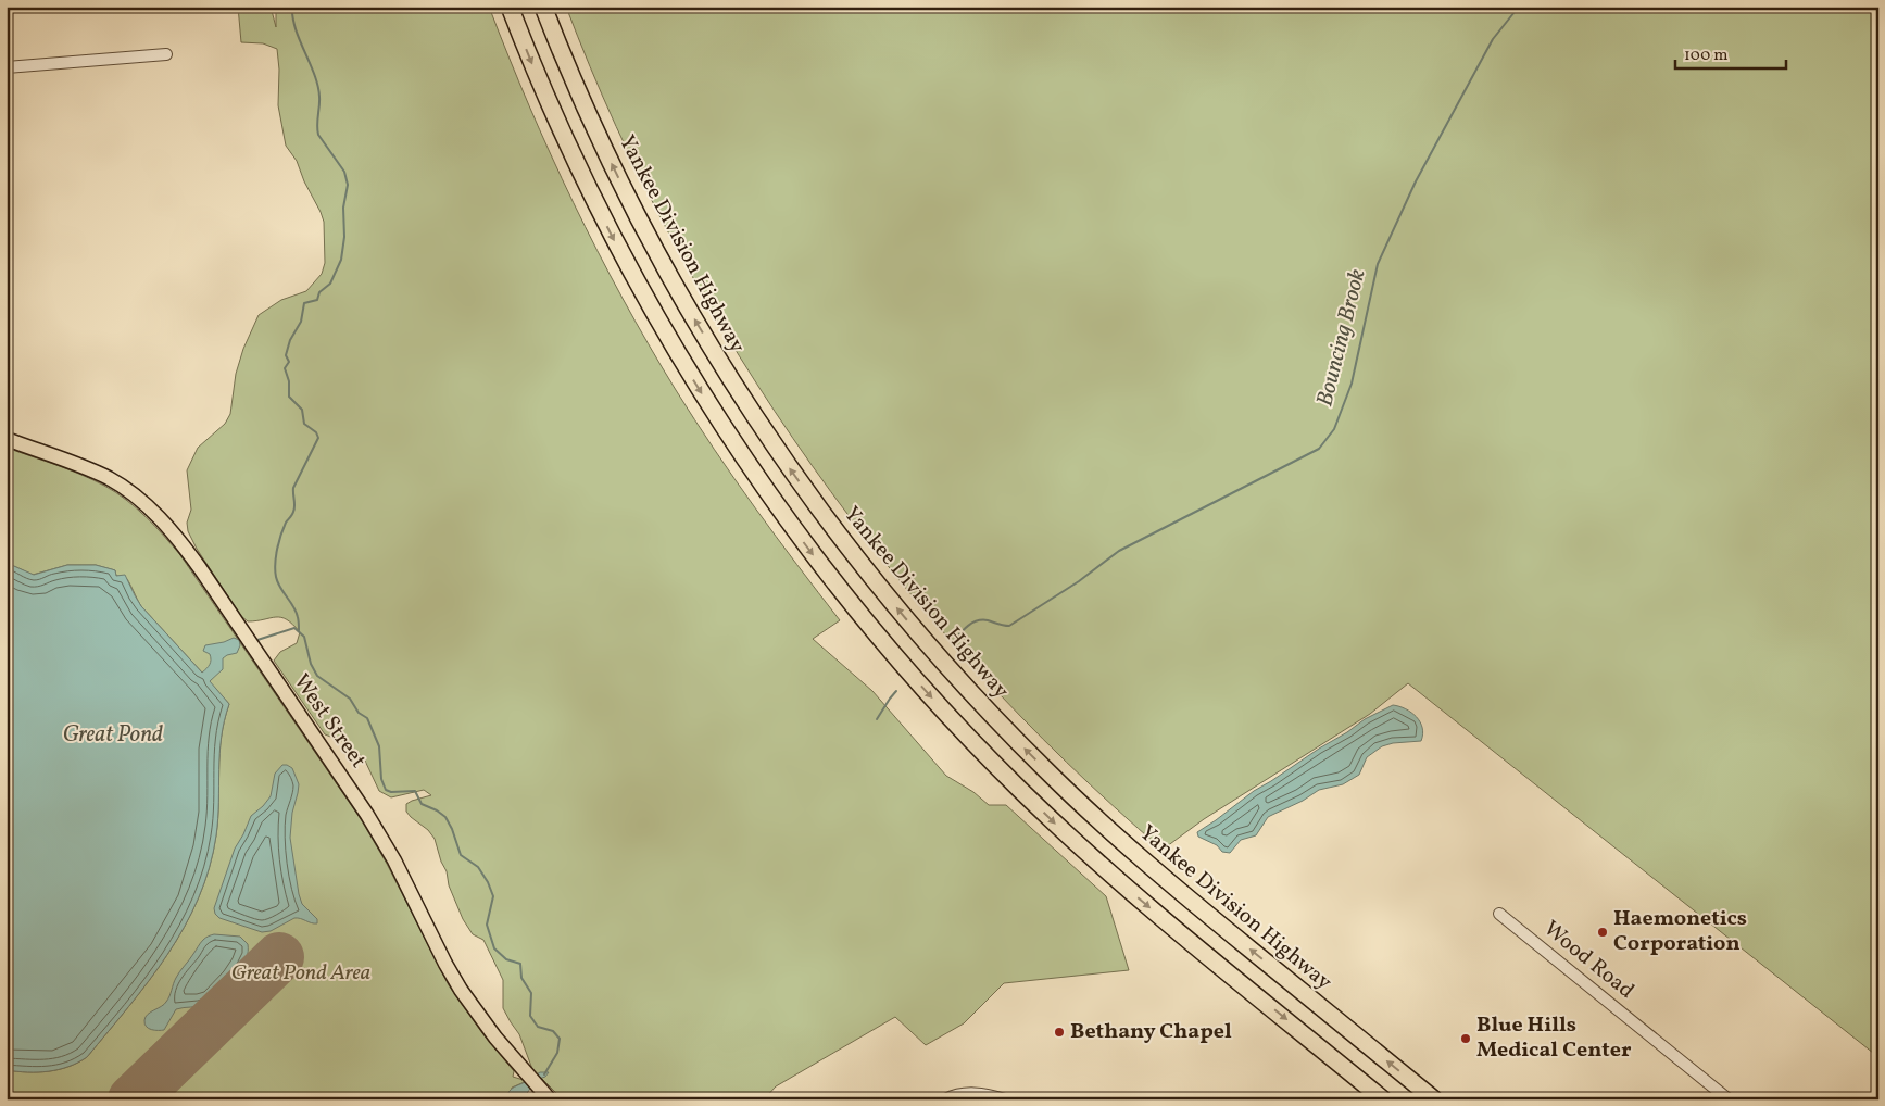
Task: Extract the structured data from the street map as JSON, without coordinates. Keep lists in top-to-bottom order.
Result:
{
  "streets": {
    "highway": ["Yankee Division Highway"],
    "main road": ["West Street"],
    "street": ["Wood Road"]
  },
  "water": ["Bouncing Brook", "Great Pond"],
  "parks": ["Great Pond Area"],
  "places": ["Haemonetics Corporation", "Bethany Chapel", "Blue Hills Medical Center"],
  "scale_bar": "100 m"
}
